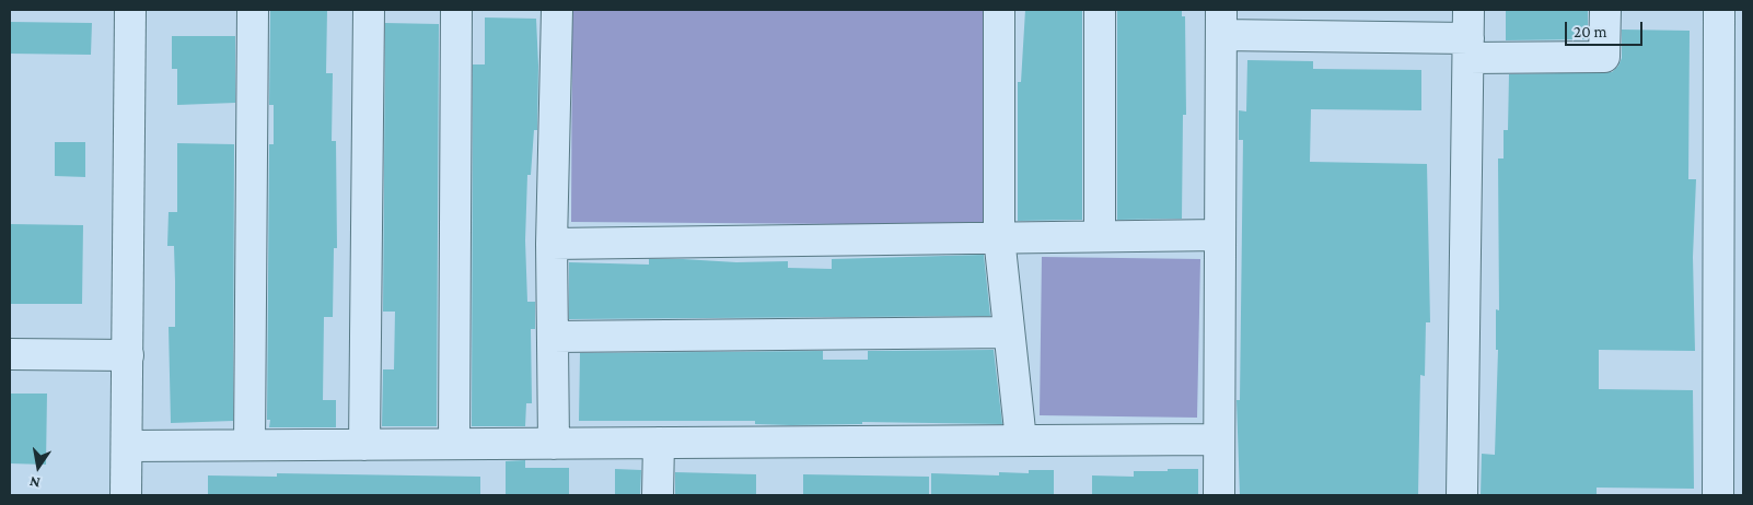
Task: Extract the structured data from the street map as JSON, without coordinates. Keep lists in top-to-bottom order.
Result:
{
  "scale_bar": "20 m",
  "north": "bottom"
}
